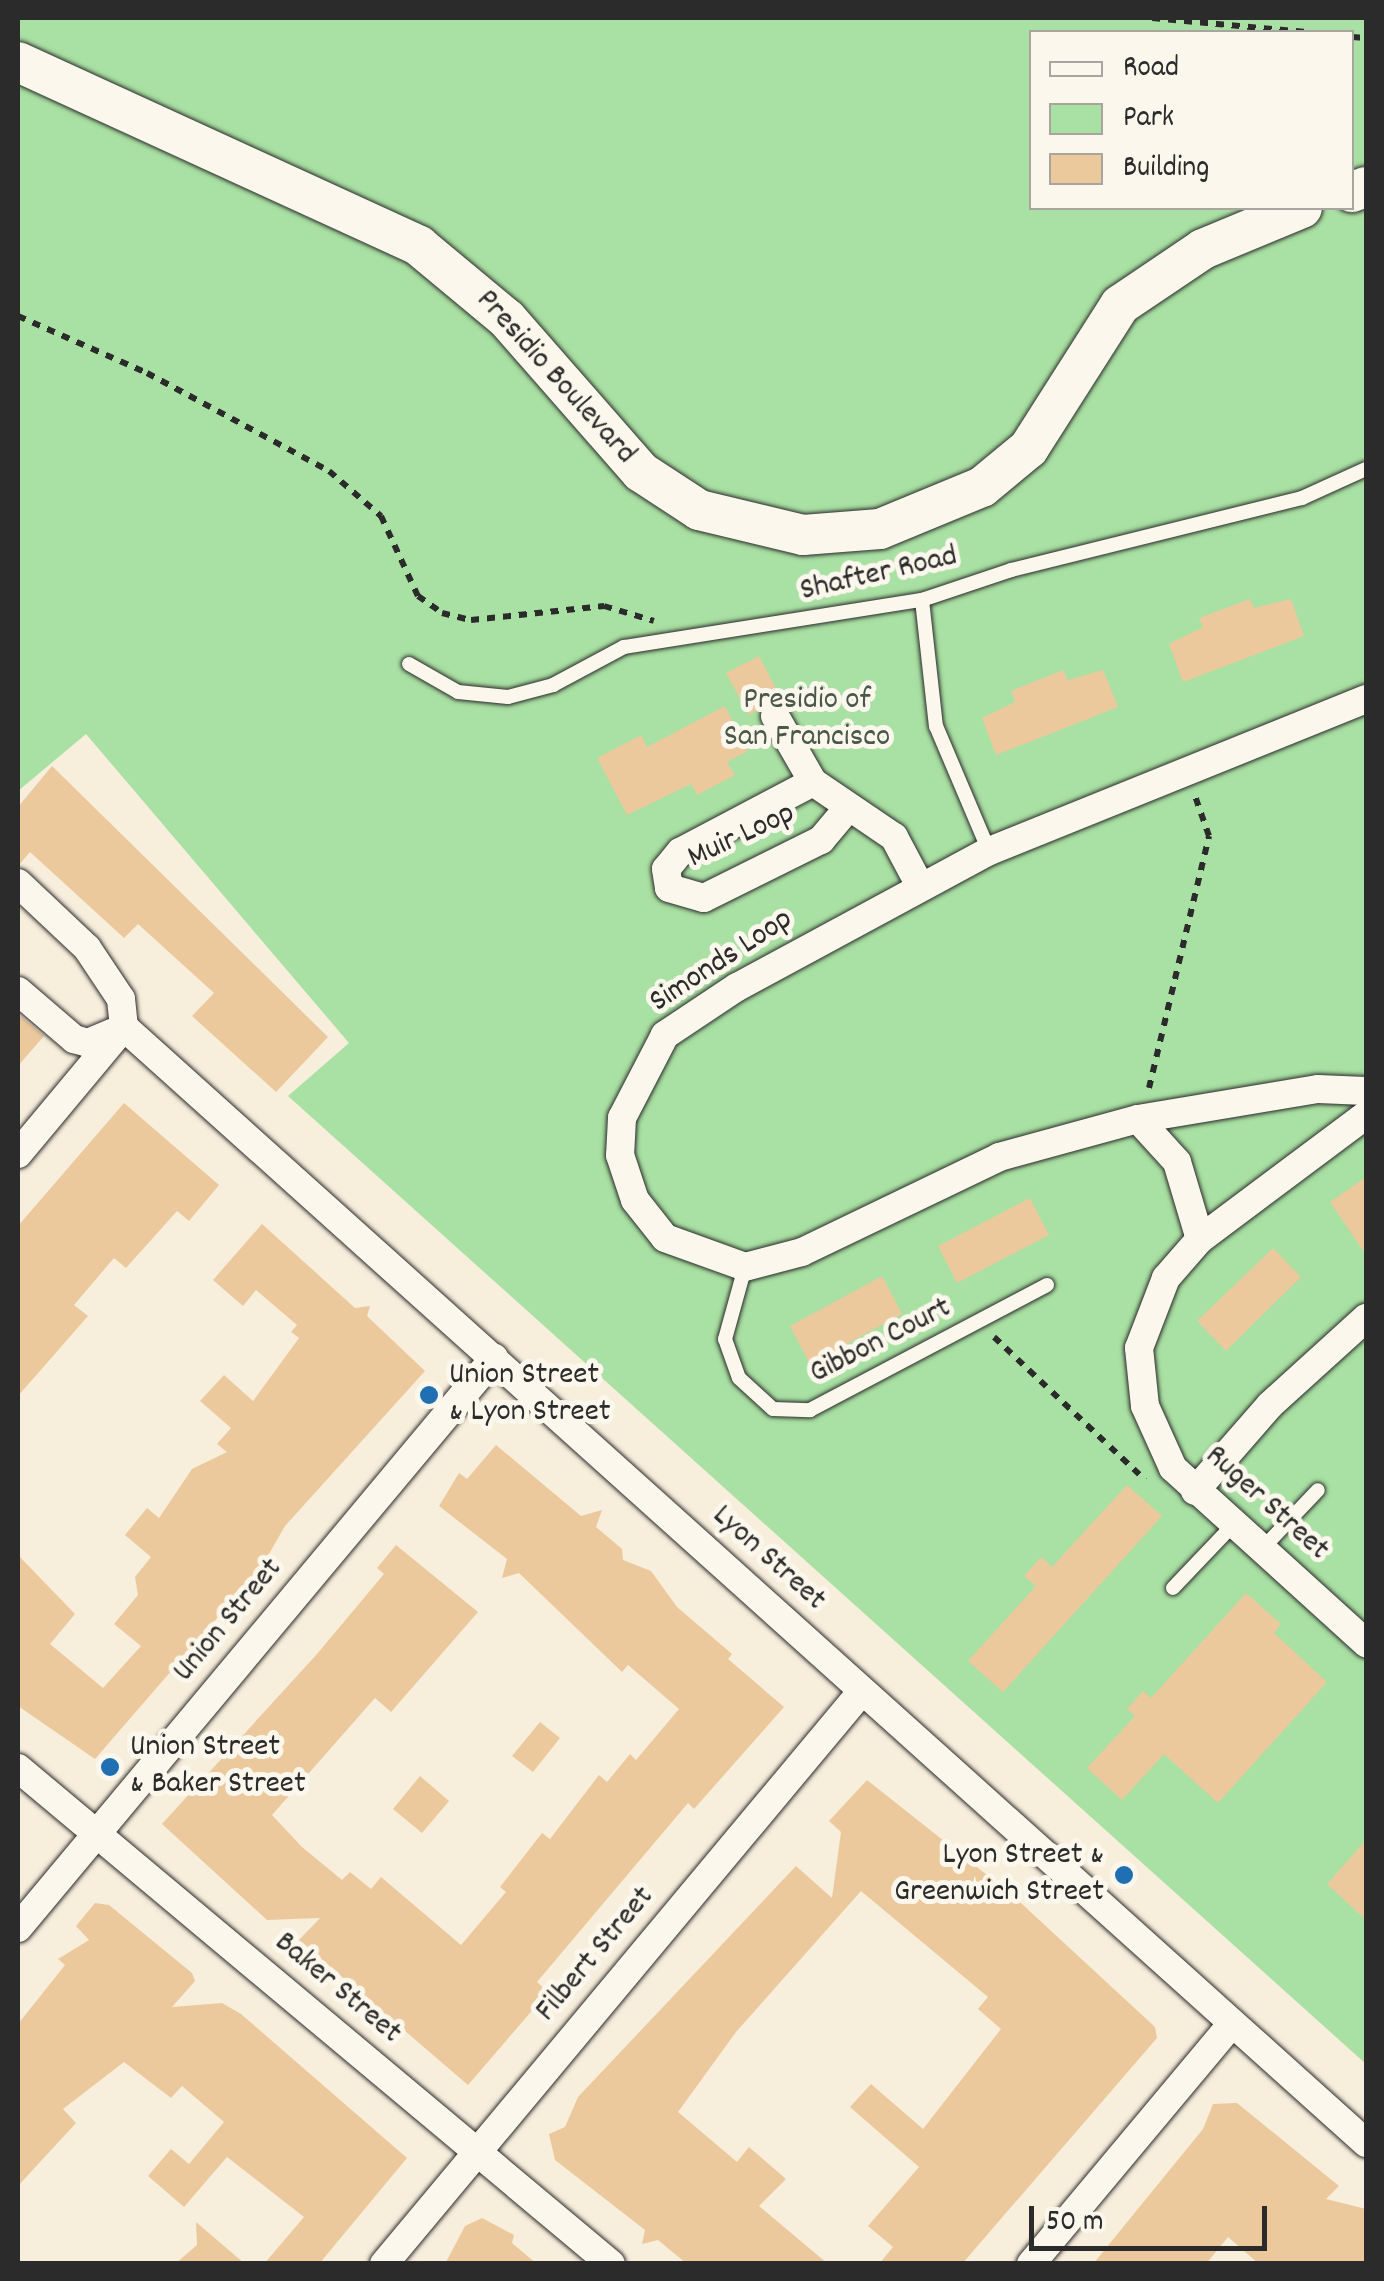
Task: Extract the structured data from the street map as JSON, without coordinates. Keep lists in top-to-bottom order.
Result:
{
  "streets": {
    "street": [
      "Presidio Boulevard",
      "Muir Loop",
      "Simonds Loop",
      "Ruger Street",
      "Lyon Street",
      "Union Street",
      "Filbert Street",
      "Baker Street"
    ],
    "lane": ["Shafter Road", "Gibbon Court"]
  },
  "crossings": [
    ["Muir Loop", "Simonds Loop"],
    ["Simonds Loop", "Gibbon Court"],
    ["Lyon Street", "Union Street"],
    ["Lyon Street", "Filbert Street"],
    ["Union Street", "Baker Street"],
    ["Filbert Street", "Baker Street"]
  ],
  "parks": ["Presidio of San Francisco"],
  "places": ["Union Street & Lyon Street", "Union Street & Baker Street", "Lyon Street & Greenwich Street"],
  "legend": ["Road", "Park", "Building"],
  "scale_bar": "50 m"
}
